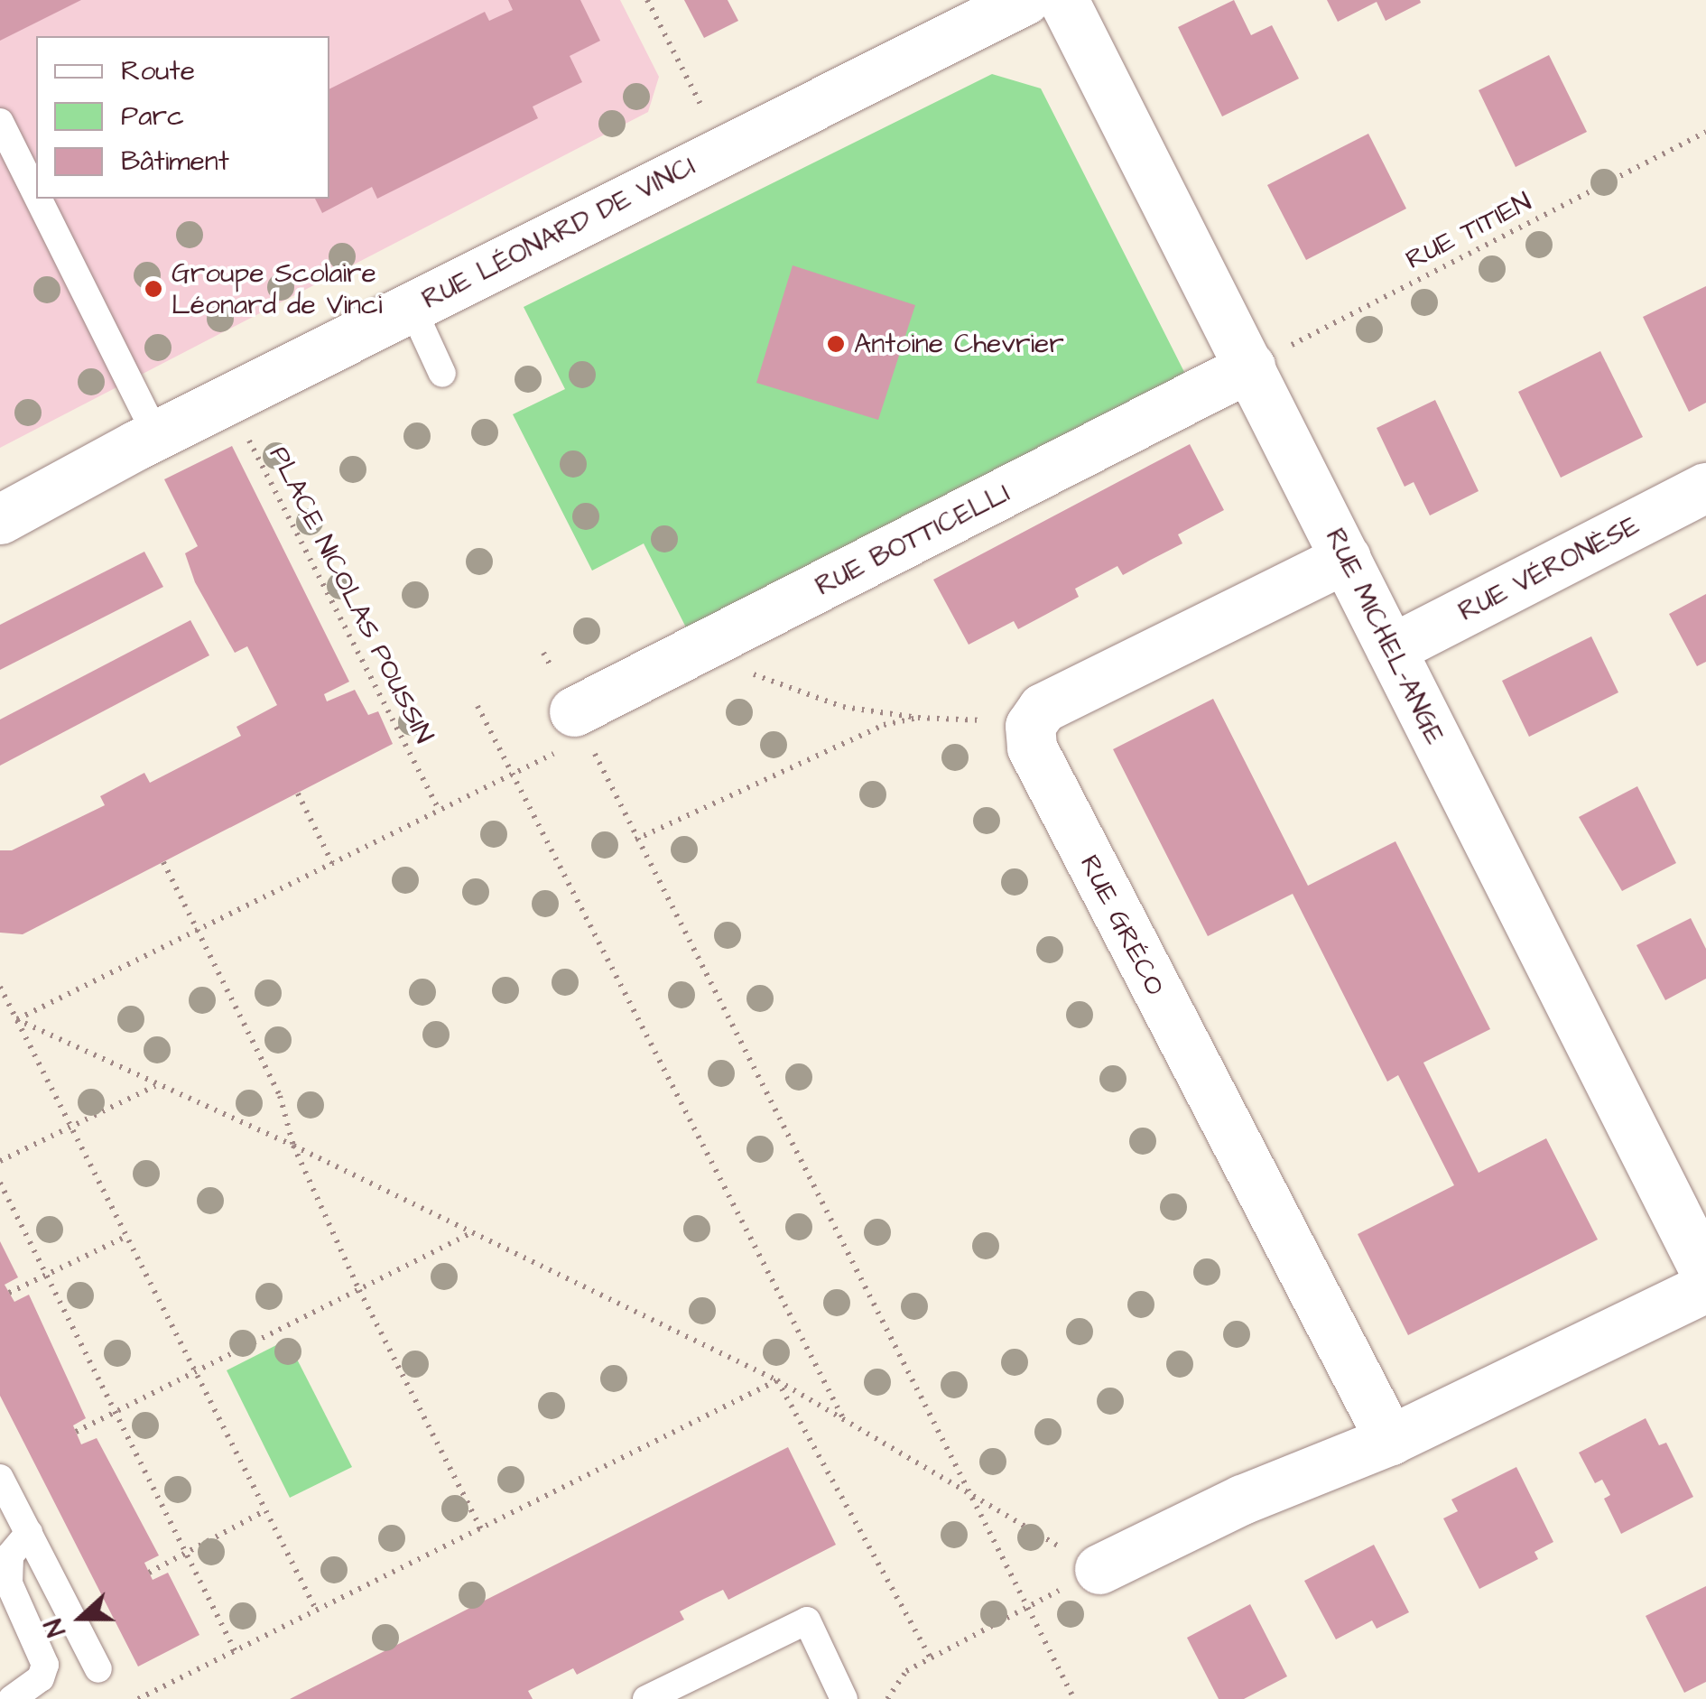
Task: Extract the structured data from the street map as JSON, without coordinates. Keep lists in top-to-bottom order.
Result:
{
  "streets": {
    "street": [
      "RUE LÉONARD DE VINCI",
      "RUE BOTTICELLI",
      "RUE VÉRONÈSE",
      "RUE MICHEL-ANGE",
      "RUE GRÉCO"
    ],
    "path": ["RUE TITIEN", "PLACE NICOLAS POUSSIN"]
  },
  "crossings": [
    ["RUE TITIEN", "RUE BOTTICELLI"],
    ["RUE TITIEN", "RUE MICHEL-ANGE"],
    ["RUE LÉONARD DE VINCI", "PLACE NICOLAS POUSSIN"],
    ["RUE BOTTICELLI", "RUE MICHEL-ANGE"],
    ["RUE VÉRONÈSE", "RUE MICHEL-ANGE"]
  ],
  "places": ["Groupe Scolaire Léonard de Vinci", "Antoine Chevrier"],
  "legend": ["Route", "Parc", "Bâtiment"],
  "north": "left"
}
